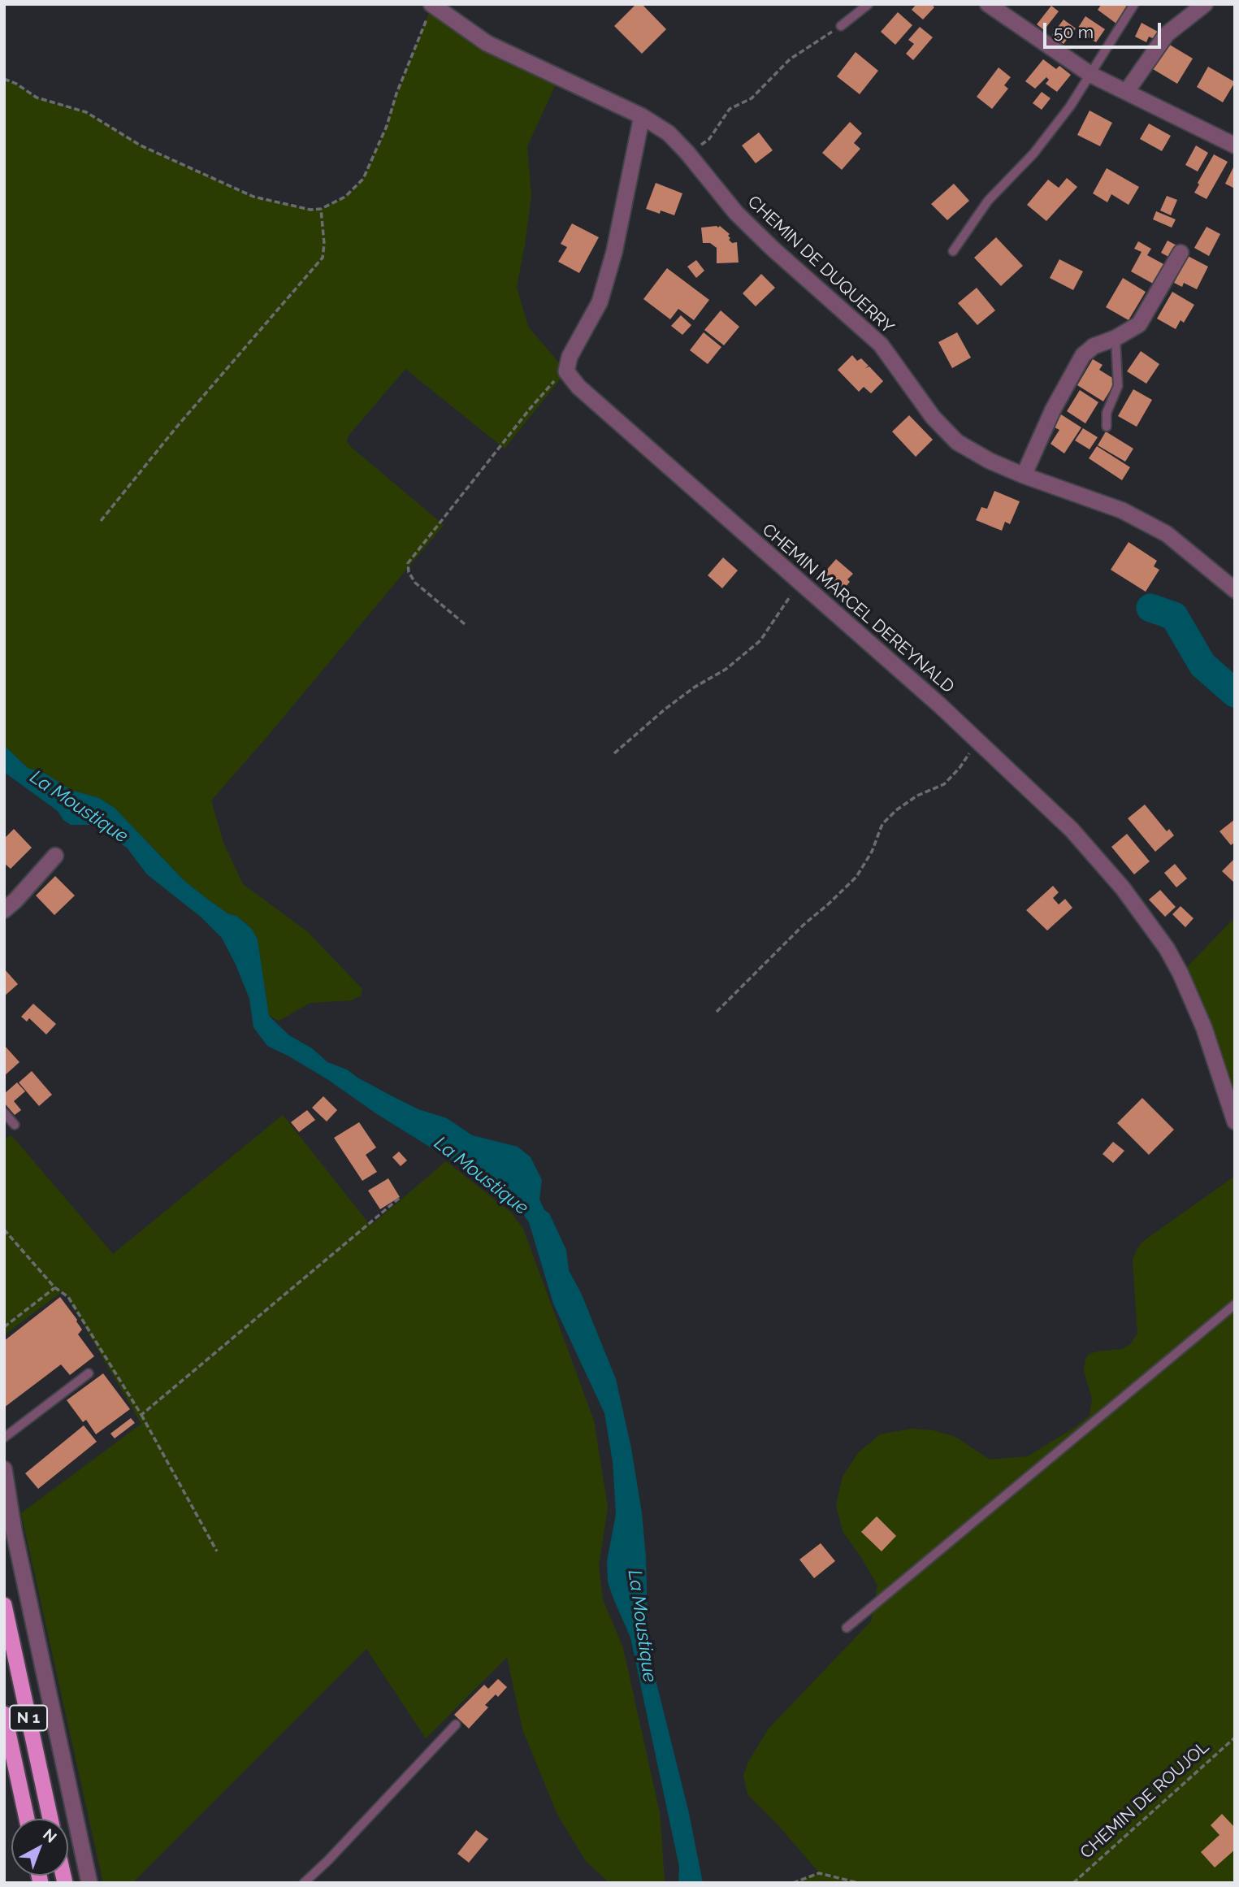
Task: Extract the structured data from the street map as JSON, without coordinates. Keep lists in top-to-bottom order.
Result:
{
  "streets": {
    "highway": ["N 1"],
    "street": ["CHEMIN DE DUQUERRY", "CHEMIN MARCEL DEREYNALD"],
    "path": ["CHEMIN DE ROUJOL"]
  },
  "water": ["La Moustique"],
  "scale_bar": "50 m",
  "north": "top right"
}
